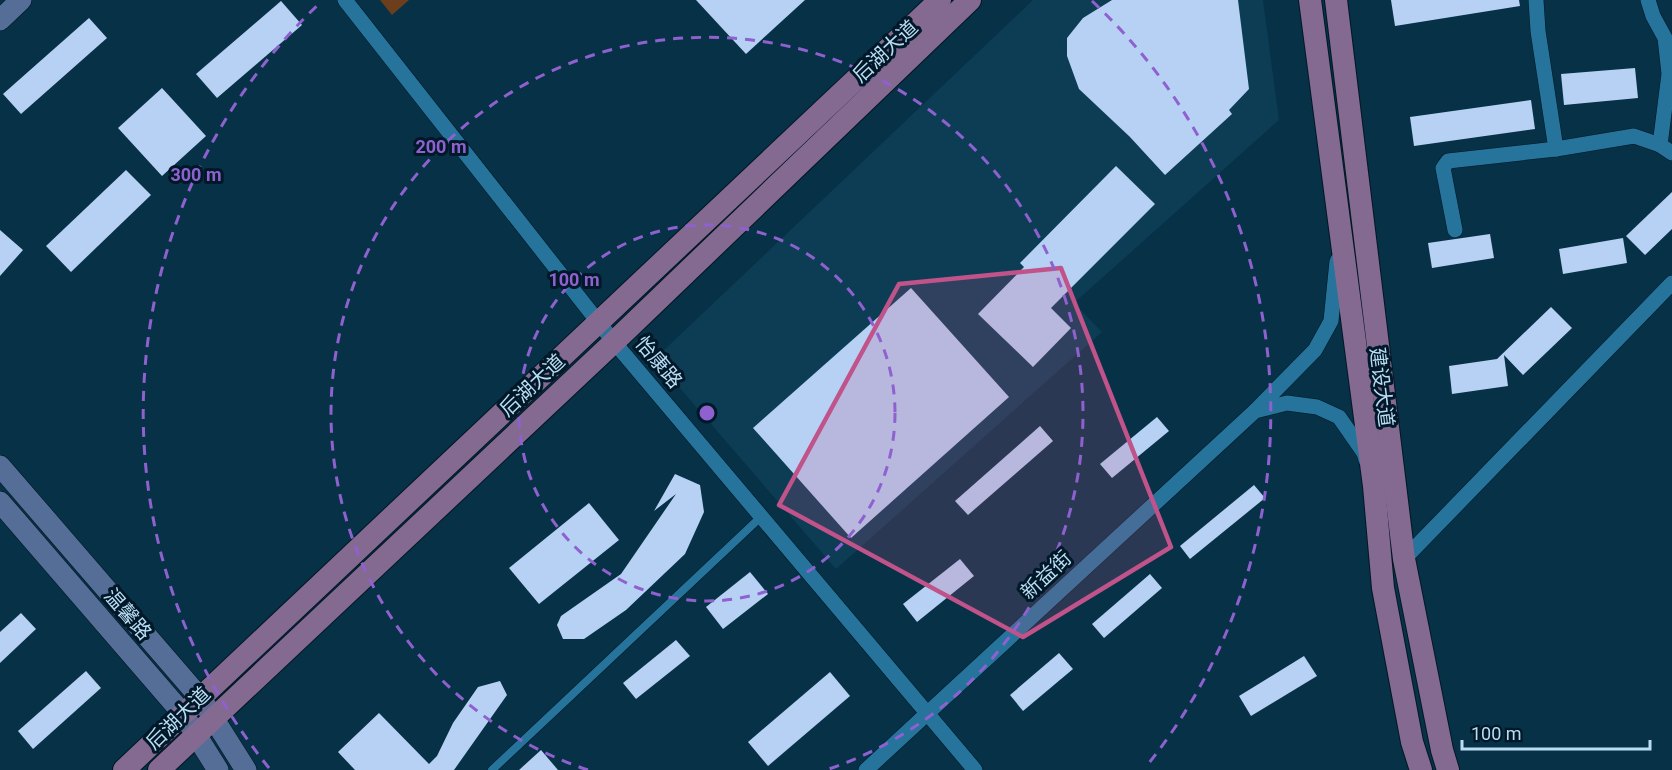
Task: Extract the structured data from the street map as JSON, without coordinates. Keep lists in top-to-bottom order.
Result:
{
  "streets": {
    "main road": ["后湖大道", "建设大道", "温馨路"],
    "street": ["怡康路", "新益街"]
  },
  "crossings": [
    ["后湖大道", "怡康路"],
    ["后湖大道", "温馨路"],
    ["怡康路", "新益街"],
    ["建设大道", "新益街"]
  ],
  "scale_bar": "100 m",
  "rings": ["200 m", "300 m", "100 m"]
}
